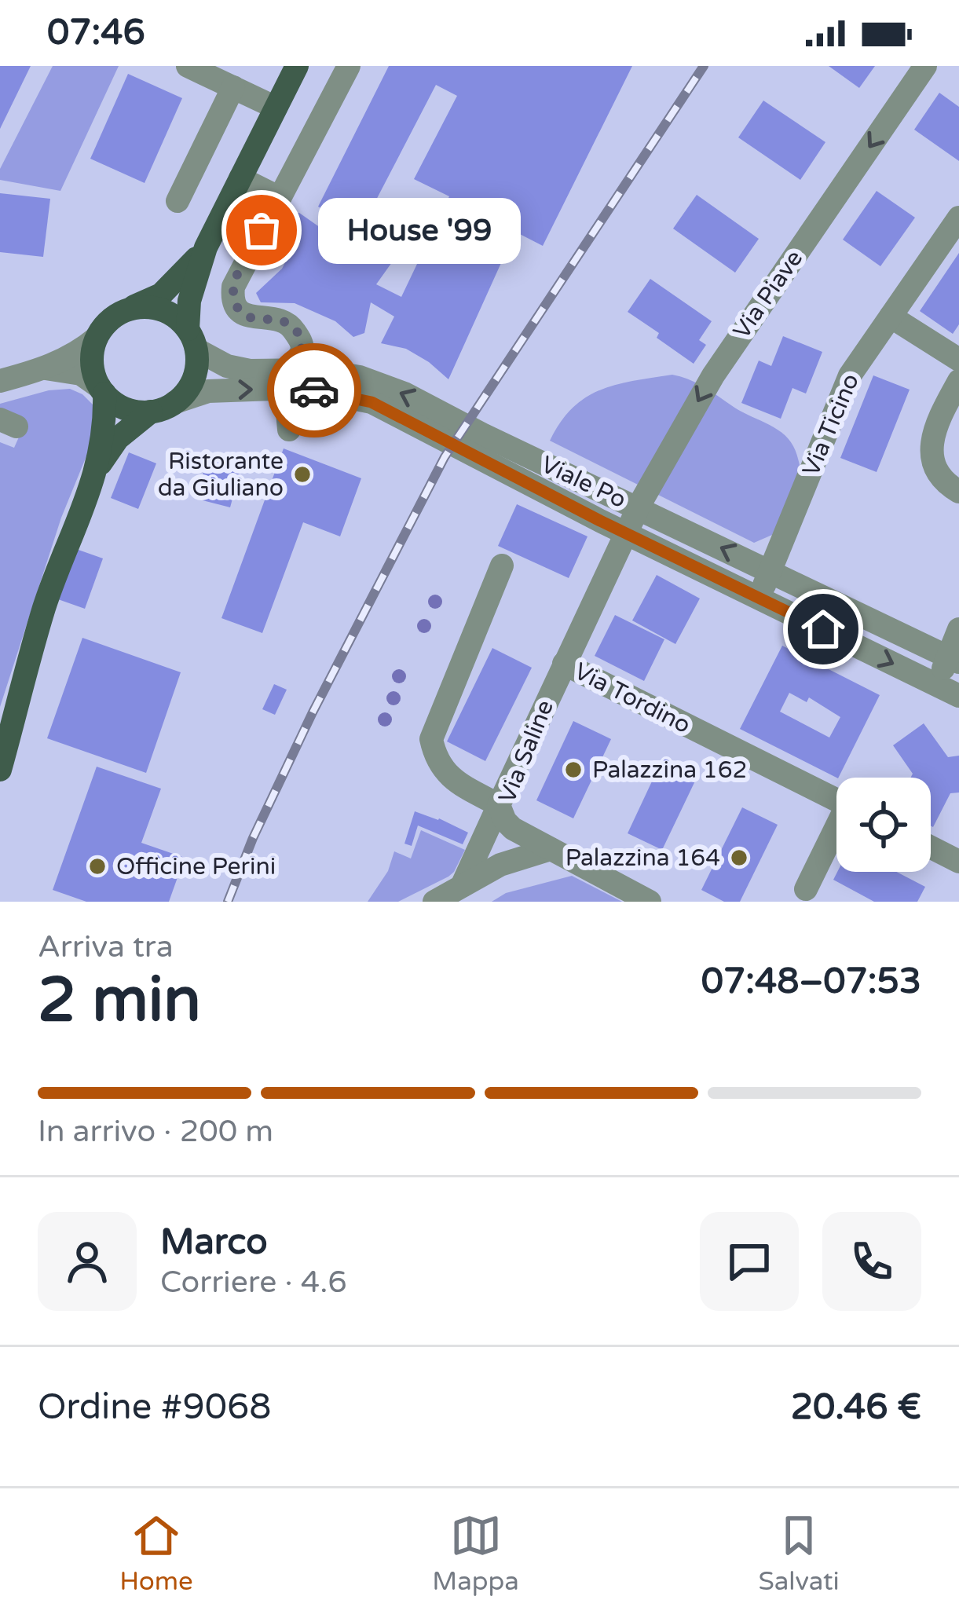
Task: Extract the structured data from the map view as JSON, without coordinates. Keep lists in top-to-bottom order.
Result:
{
  "streets": {
    "street": [
      "Via Piave",
      "Via Ticino",
      "Viale Po",
      "Via Tordino",
      "Via Saline"
    ]
  },
  "crossings": [
    ["Via Piave", "Viale Po"],
    ["Via Piave", "Via Saline"],
    ["Via Ticino", "Viale Po"],
    ["Viale Po", "Via Saline"],
    ["Via Tordino", "Via Saline"]
  ],
  "one_way": ["Via Piave"],
  "places": [
    "House '99",
    "Ristorante da Giuliano",
    "Palazzina 162",
    "Palazzina 164",
    "Officine Perini"
  ],
  "page": {
    "status": "07:46",
    "bubble": "House '99",
    "heading": ["2 min", "Arriva tra", "07:48–07:53"],
    "panel": [
      "Marco",
      "Corriere · 4.6",
      "Ordine #9068",
      "20.46 €"
    ],
    "bar": "In arrivo · 200 m",
    "tabs": ["Home", "Mappa", "Salvati"]
  }
}
